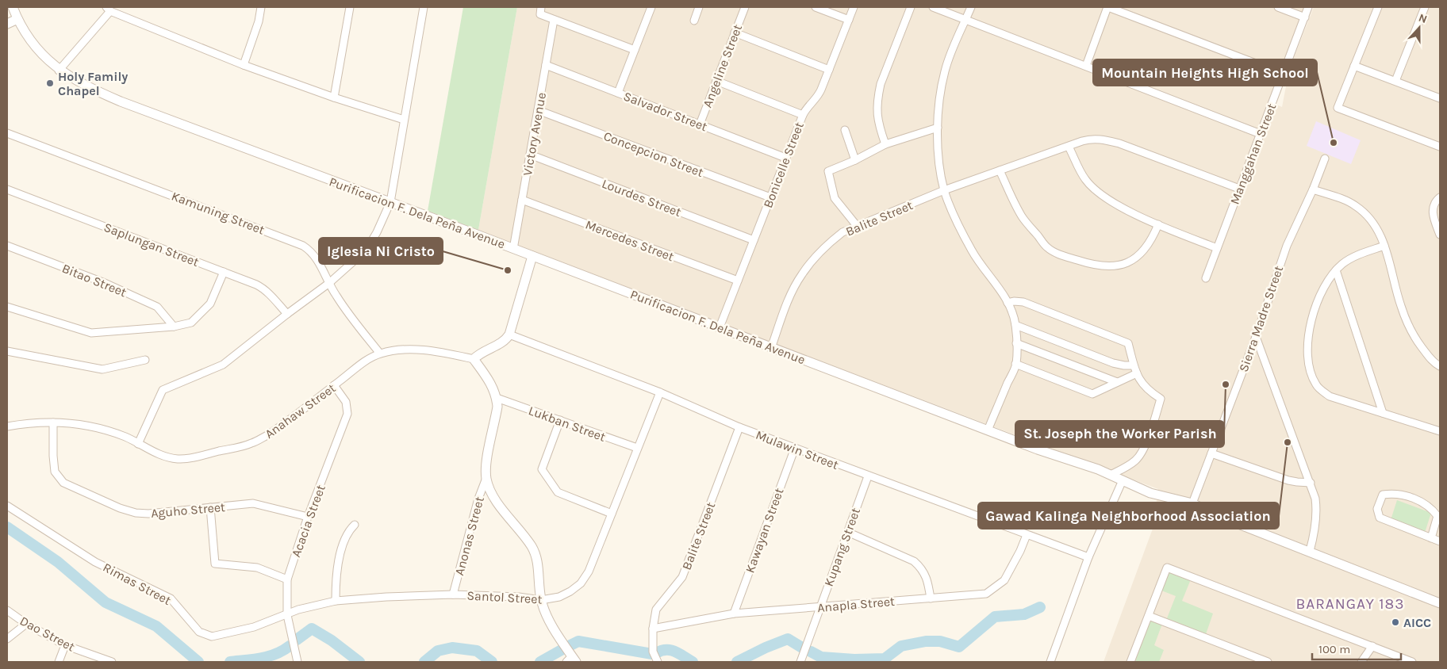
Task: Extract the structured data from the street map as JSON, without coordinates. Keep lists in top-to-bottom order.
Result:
{
  "streets": {
    "street": [
      "Angeline Street",
      "Salvador Street",
      "Victory Avenue",
      "Concepcion Street",
      "Manggahan Street",
      "Bonicelle Street",
      "Lourdes Street",
      "Kamuning Street",
      "Purificacion F. Dela Peña Avenue",
      "Balite Street",
      "Mercedes Street",
      "Saplungan Street",
      "Bitao Street",
      "Sierra Madre Street",
      "Anahaw Street",
      "Lukban Street",
      "Mulawin Street",
      "Aguho Street",
      "Acacia Street",
      "Kawayan Street",
      "Anonas Street",
      "Kupang Street",
      "Rimas Street",
      "Santol Street",
      "Anapla Street",
      "Dao Street"
    ]
  },
  "crossings": [
    ["Angeline Street", "Salvador Street"],
    ["Salvador Street", "Victory Avenue"],
    ["Salvador Street", "Bonicelle Street"],
    ["Victory Avenue", "Concepcion Street"],
    ["Victory Avenue", "Lourdes Street"],
    ["Victory Avenue", "Purificacion F. Dela Peña Avenue"],
    ["Victory Avenue", "Mercedes Street"],
    ["Concepcion Street", "Bonicelle Street"],
    ["Bonicelle Street", "Lourdes Street"],
    ["Bonicelle Street", "Purificacion F. Dela Peña Avenue"],
    ["Bonicelle Street", "Mercedes Street"],
    ["Kamuning Street", "Anahaw Street"],
    ["Purificacion F. Dela Peña Avenue", "Balite Street"],
    ["Purificacion F. Dela Peña Avenue", "Sierra Madre Street"],
    ["Balite Street", "Mulawin Street"],
    ["Balite Street", "Anapla Street"],
    ["Anahaw Street", "Aguho Street"],
    ["Anahaw Street", "Acacia Street"],
    ["Lukban Street", "Santol Street"],
    ["Mulawin Street", "Kawayan Street"],
    ["Mulawin Street", "Kupang Street"],
    ["Mulawin Street", "Santol Street"],
    ["Mulawin Street", "Anapla Street"],
    ["Aguho Street", "Acacia Street"],
    ["Acacia Street", "Rimas Street"],
    ["Kawayan Street", "Anapla Street"],
    ["Anonas Street", "Santol Street"],
    ["Kupang Street", "Anapla Street"],
    ["Rimas Street", "Santol Street"]
  ],
  "districts": ["BARANGAY 183"],
  "places": [
    "Holy Family Chapel",
    "Mountain Heights High School",
    "Iglesia Ni Cristo",
    "St. Joseph the Worker Parish",
    "Gawad Kalinga Neighborhood Association",
    "AICC"
  ],
  "scale_bar": "100 m",
  "north": "top"
}
